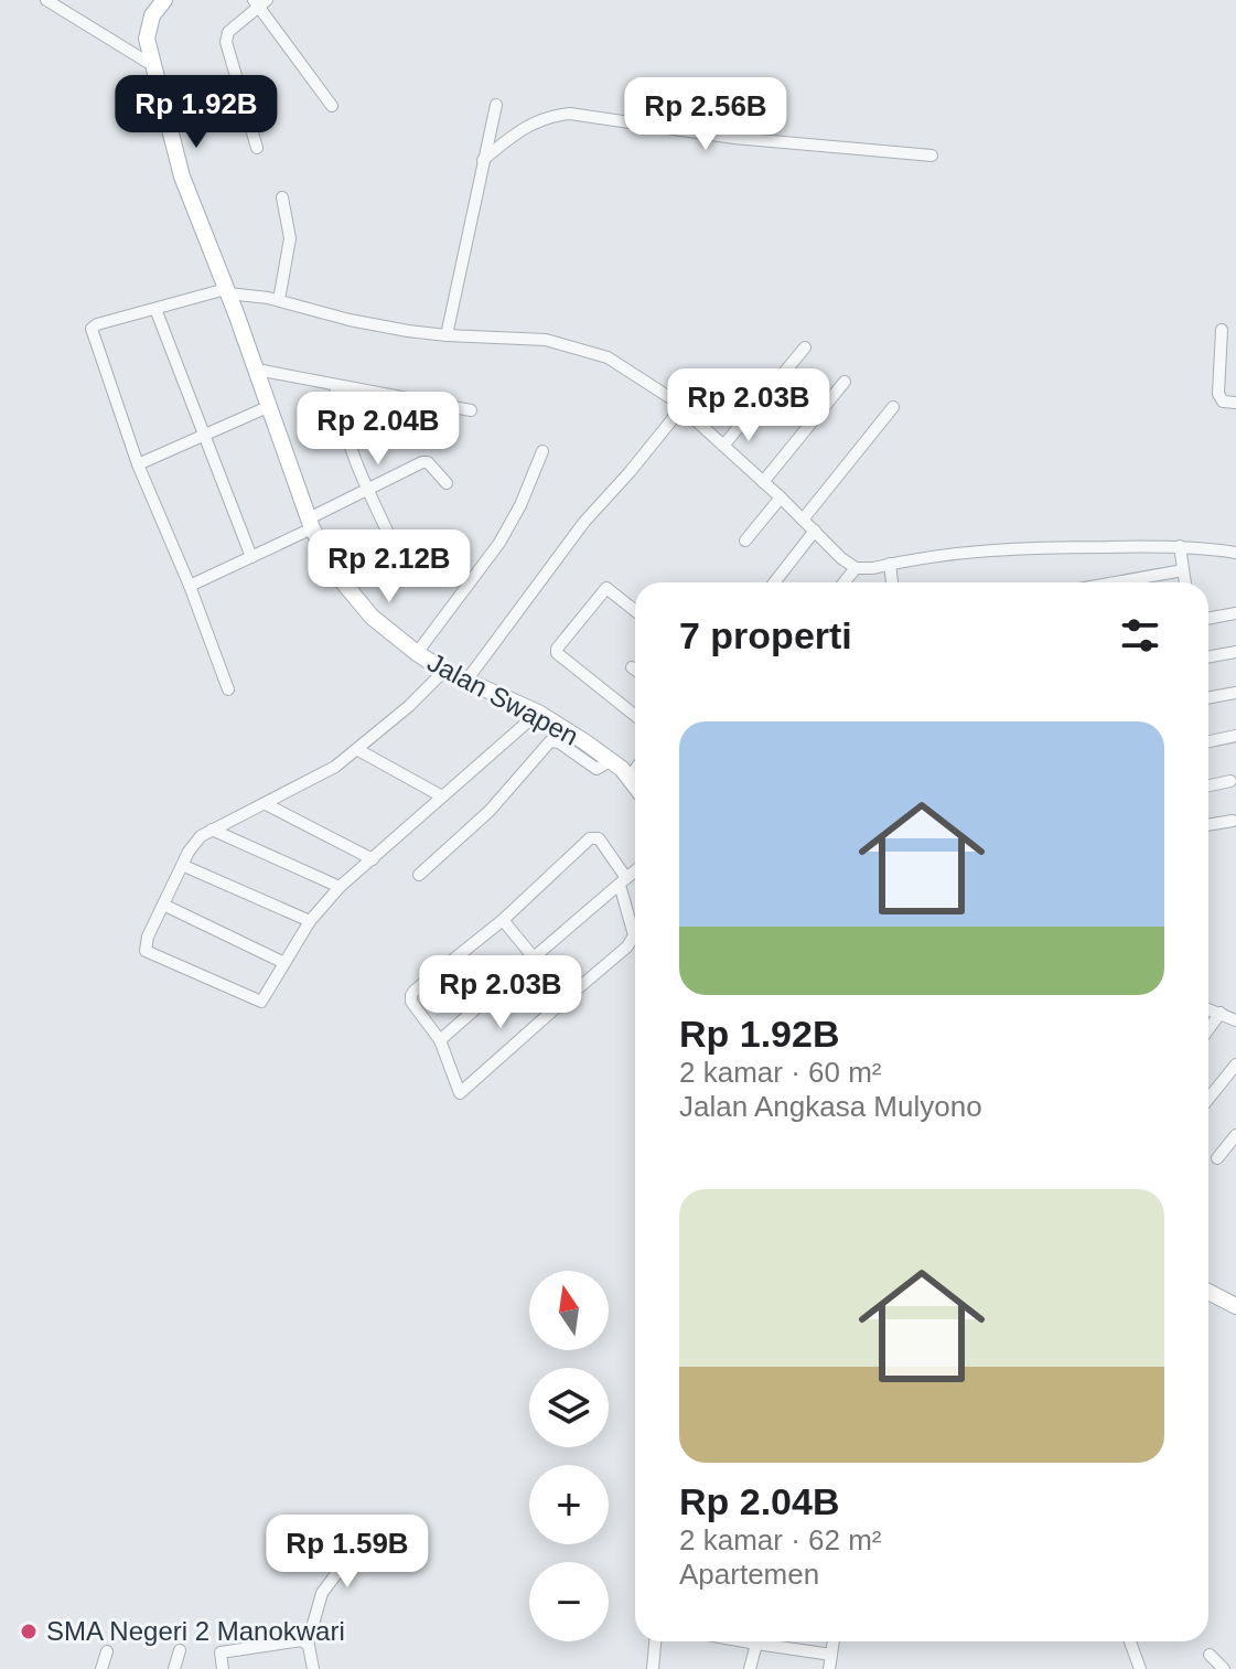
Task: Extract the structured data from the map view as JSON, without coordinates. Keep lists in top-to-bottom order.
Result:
{
  "streets": {
    "main road": ["Jalan Swapen"]
  },
  "places": ["SMA Negeri 2 Manokwari"],
  "north": "top",
  "page": {
    "price": [
      "Rp 1.92B",
      "Rp 2.56B",
      "Rp 2.03B",
      "Rp 2.04B",
      "Rp 2.12B",
      "Rp 2.03B",
      "Rp 1.59B"
    ],
    "heading": "7 properti",
    "list": [
      {
        "name": "Rp 1.92B",
        "note": "2 kamar · 60 m² · Jalan Angkasa Mulyono"
      },
      {
        "name": "Rp 2.04B",
        "note": "2 kamar · 62 m² · Apartemen"
      }
    ],
    "map_buttons": ["+", "−"]
  }
}
